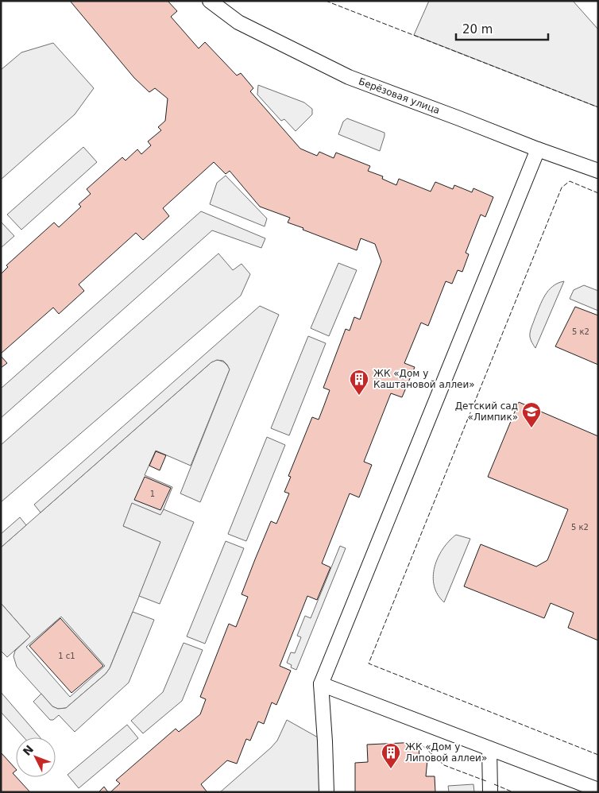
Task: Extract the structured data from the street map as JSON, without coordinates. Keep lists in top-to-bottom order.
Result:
{
  "streets": {
    "lane": ["Берёзовая улица"]
  },
  "places": {
    "building": ["ЖК «Дом у Каштановой аллеи»", "ЖК «Дом у Липовой аллеи»"],
    "school or university": ["Детский сад «Лимпик»"]
  },
  "house_numbers": [
    "5 к2",
    "1",
    "5 к2",
    "1 с1"
  ],
  "scale_bar": "20 m",
  "north": "top left"
}
